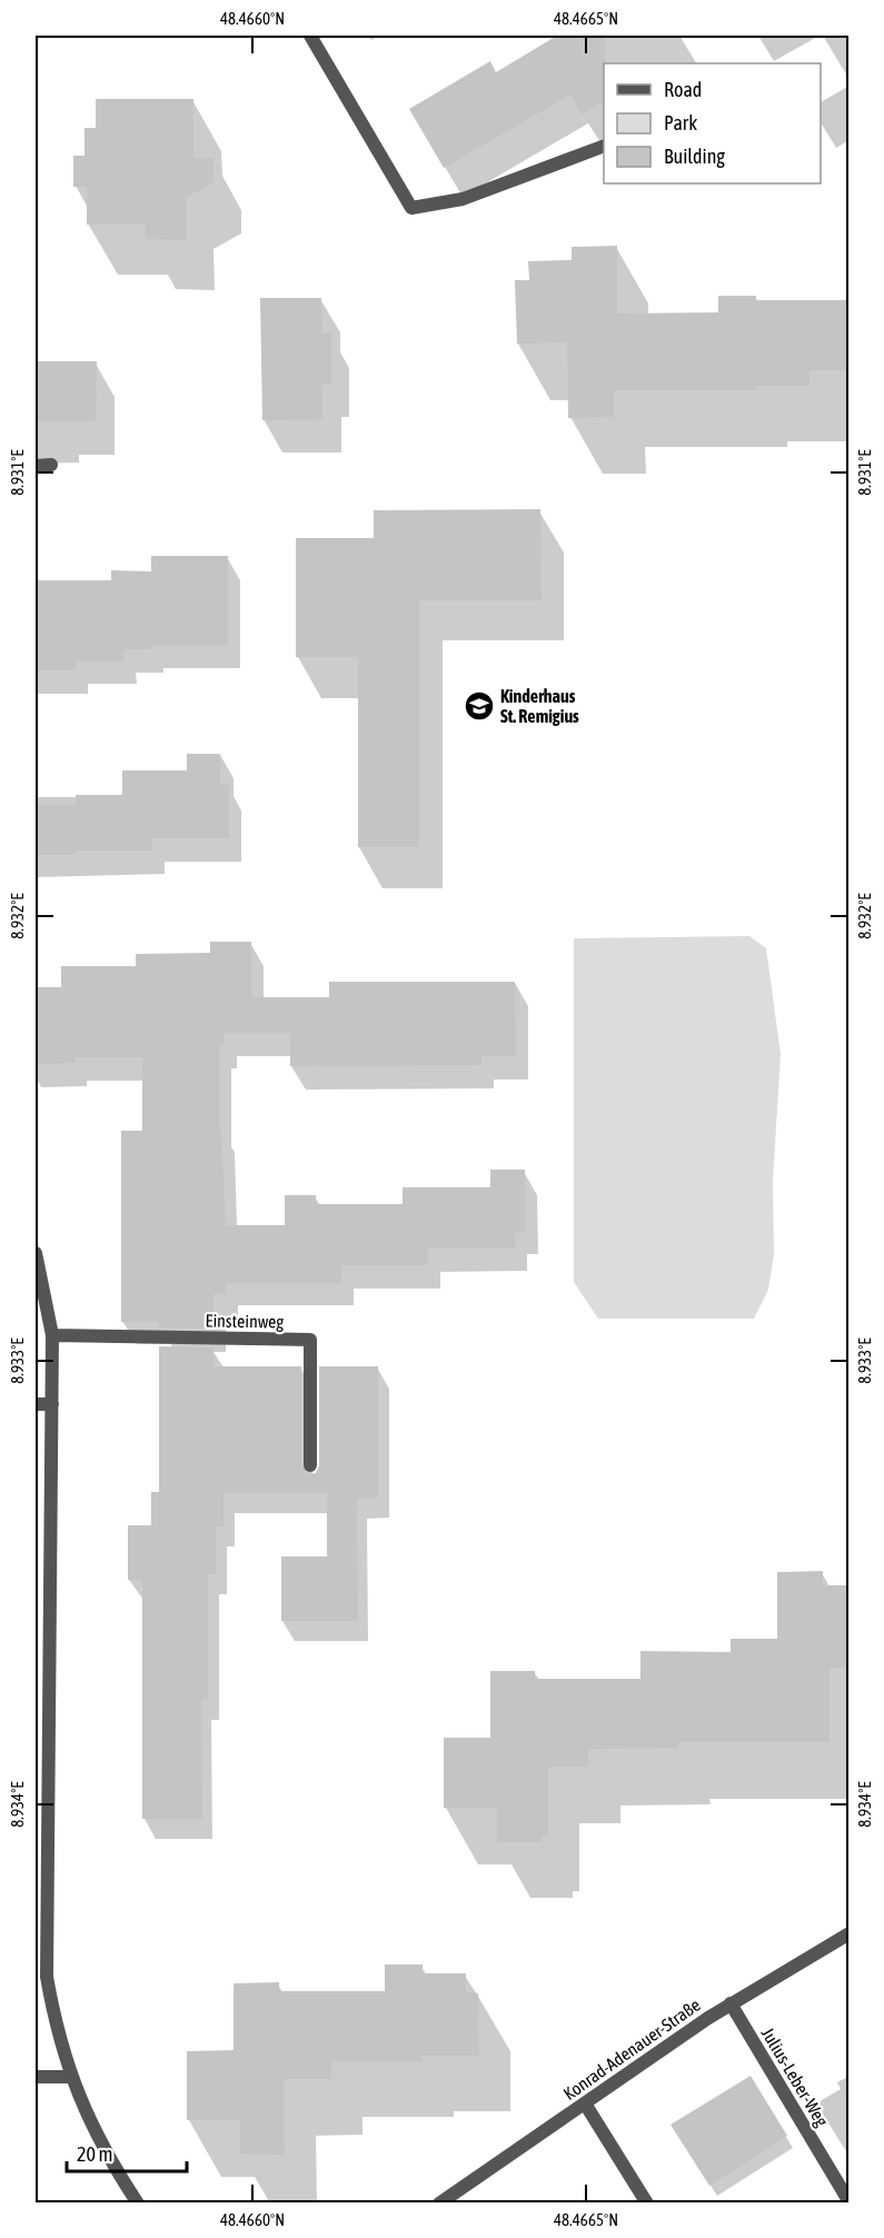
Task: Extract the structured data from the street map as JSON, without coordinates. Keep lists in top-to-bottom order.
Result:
{
  "streets": {
    "street": ["Einsteinweg", "Konrad-Adenauer-Straße", "Julius-Leber-Weg"]
  },
  "crossings": [
    ["Konrad-Adenauer-Straße", "Julius-Leber-Weg"]
  ],
  "places": {
    "school or university": ["Kinderhaus St. Remigius"]
  },
  "legend": ["Road", "Park", "Building"],
  "scale_bar": "20 m",
  "coordinates": [
    "48.4660°N",
    "48.4665°N",
    "8.931°E",
    "8.932°E",
    "8.933°E",
    "8.934°E"
  ]
}
